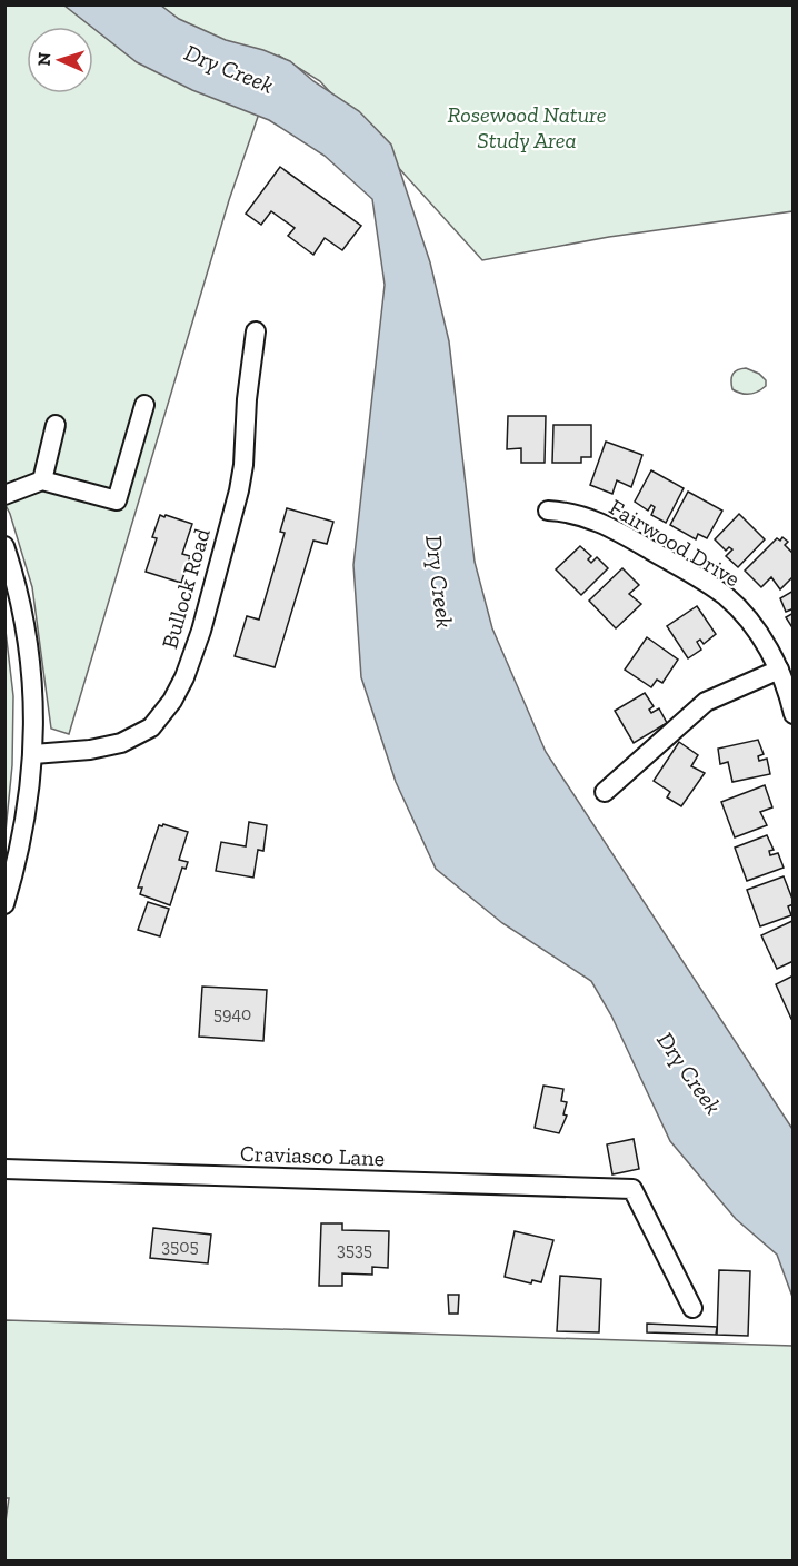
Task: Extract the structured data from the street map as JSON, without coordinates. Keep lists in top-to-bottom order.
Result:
{
  "streets": {
    "street": ["Fairwood Drive", "Bullock Road", "Craviasco Lane"]
  },
  "water": ["Dry Creek"],
  "parks": ["Rosewood Nature Study Area"],
  "house_numbers": ["5940", "3505", "3535"],
  "north": "left"
}
